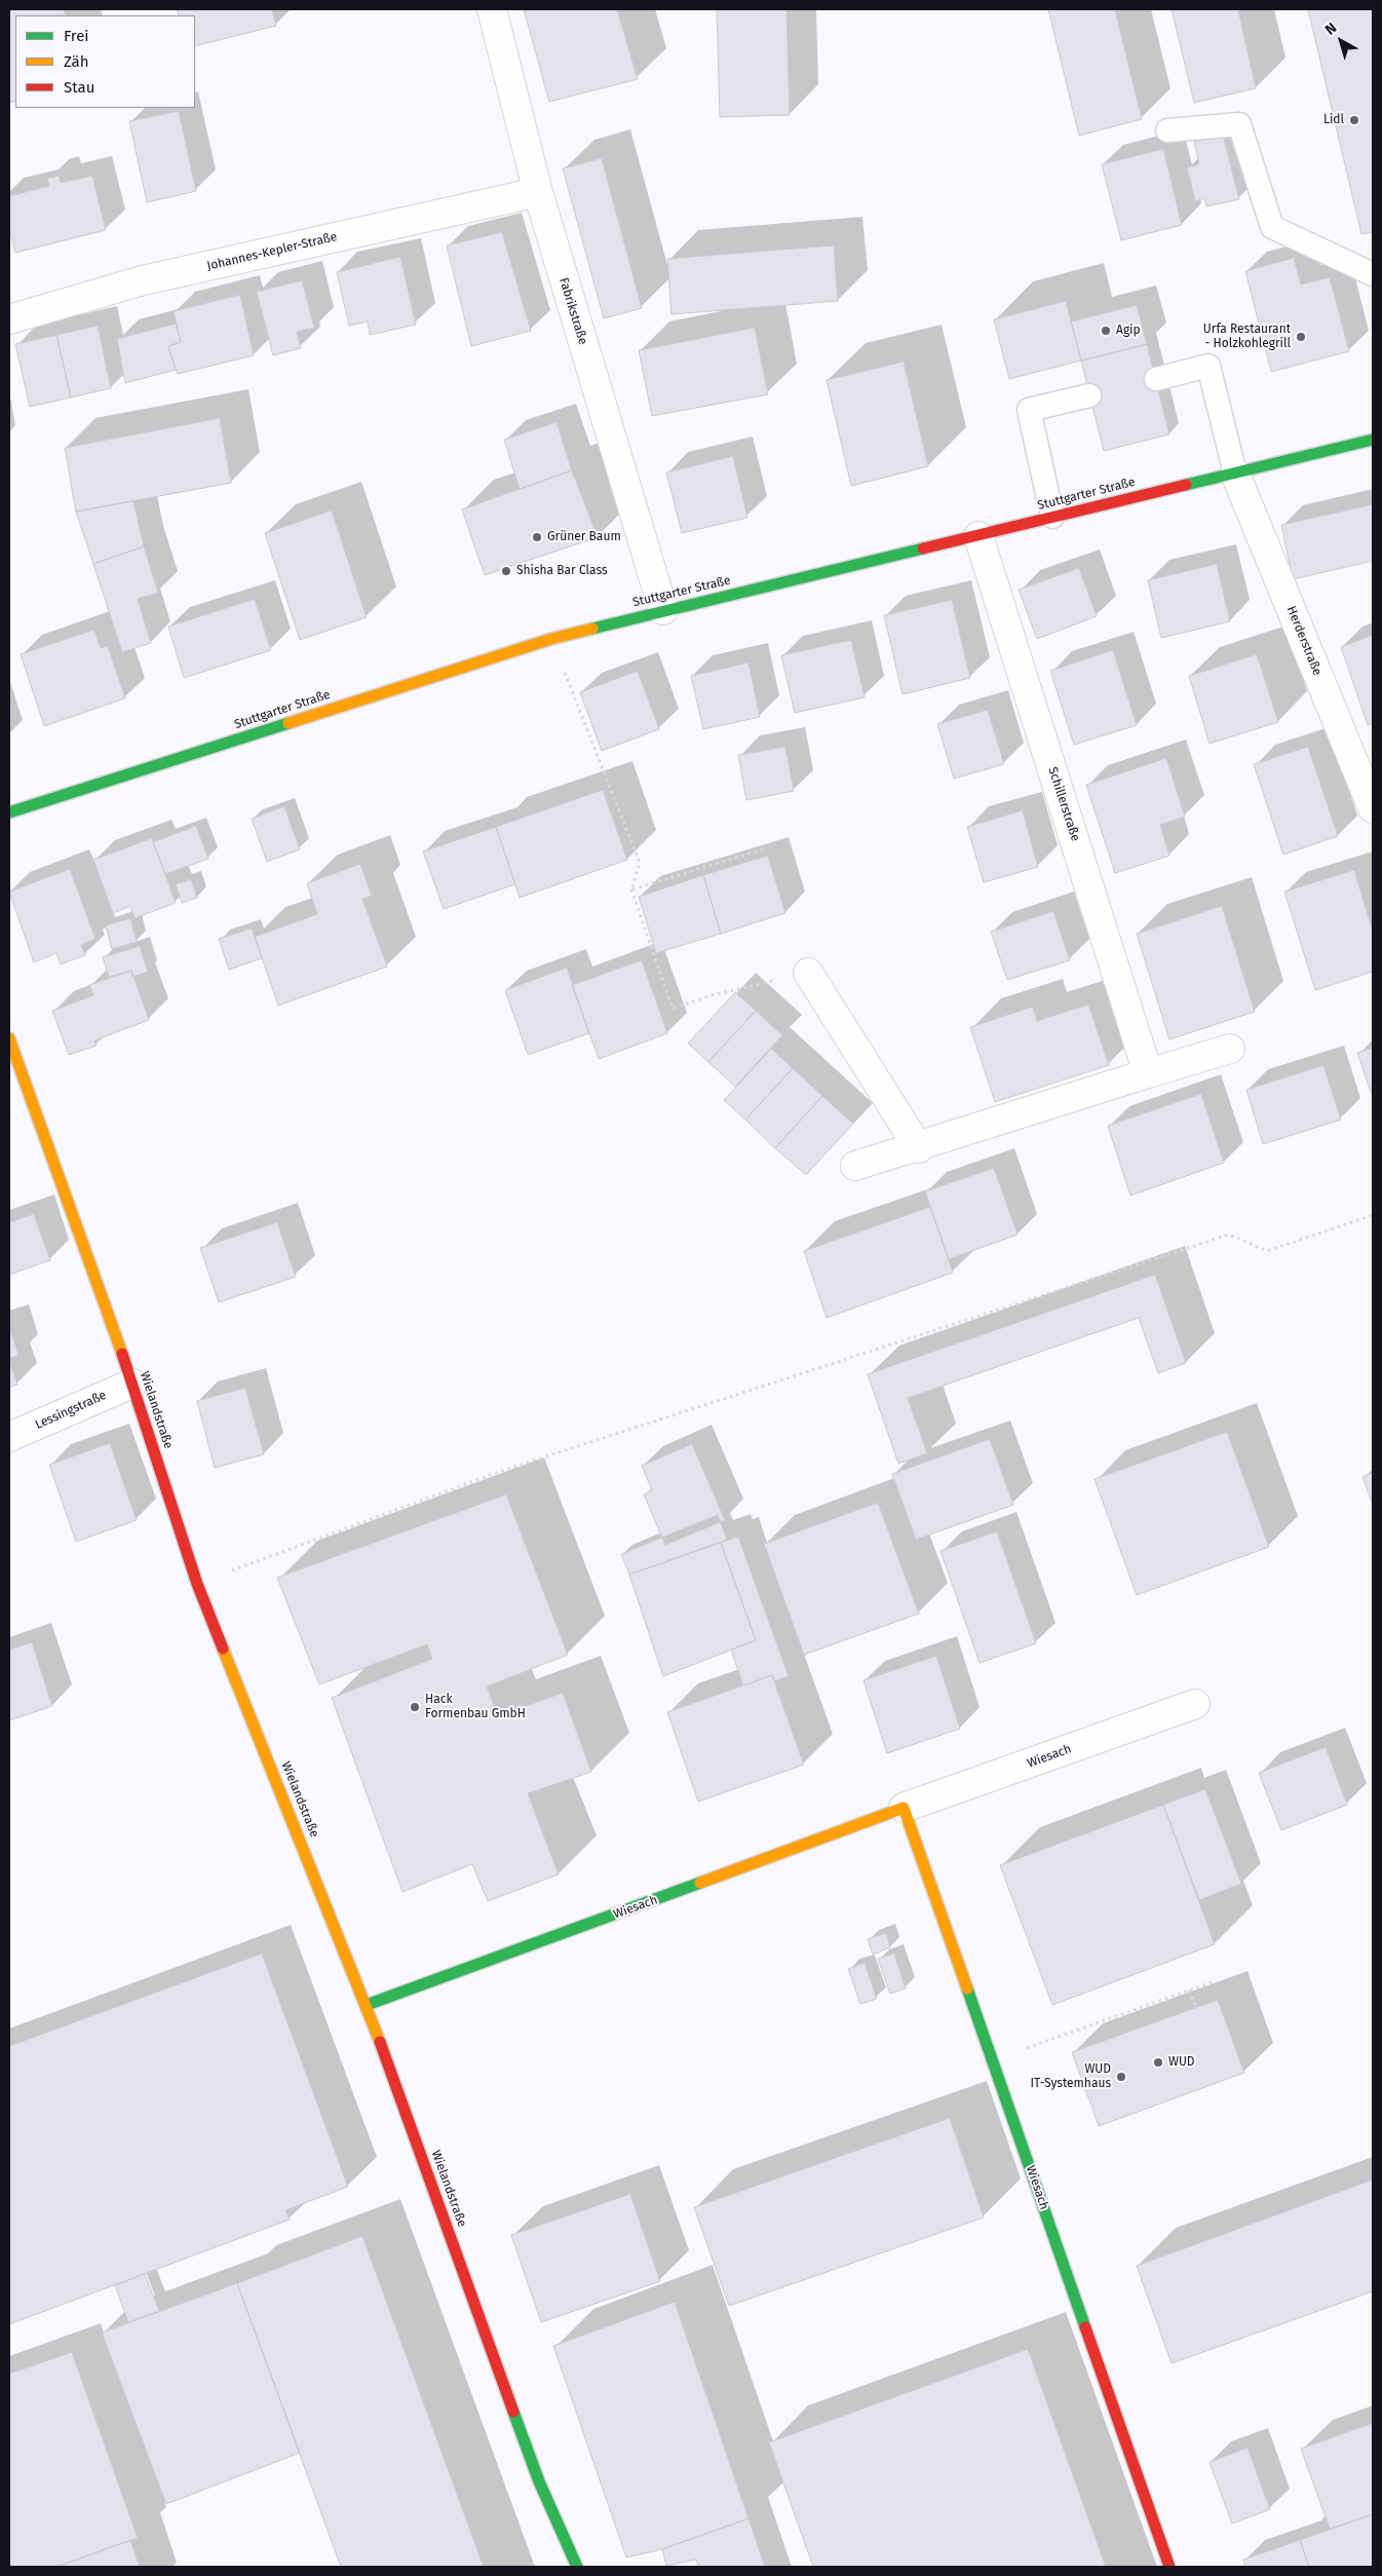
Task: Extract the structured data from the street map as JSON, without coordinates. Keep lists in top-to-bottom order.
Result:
{
  "streets": {
    "street": [
      "Johannes-Kepler-Straße",
      "Fabrikstraße",
      "Stuttgarter Straße",
      "Herderstraße",
      "Schillerstraße",
      "Lessingstraße",
      "Wielandstraße",
      "Wiesach"
    ]
  },
  "crossings": [
    ["Johannes-Kepler-Straße", "Fabrikstraße"],
    ["Fabrikstraße", "Stuttgarter Straße"],
    ["Stuttgarter Straße", "Herderstraße"],
    ["Stuttgarter Straße", "Schillerstraße"],
    ["Lessingstraße", "Wielandstraße"],
    ["Wielandstraße", "Wiesach"]
  ],
  "places": [
    "Lidl",
    "Agip",
    "Urfa Restaurant - Holzkohlegrill",
    "Grüner Baum",
    "Shisha Bar Class",
    "Hack Formenbau GmbH",
    "WUD",
    "WUD IT-Systemhaus"
  ],
  "legend": ["Frei", "Zäh", "Stau"],
  "north": "top left"
}
